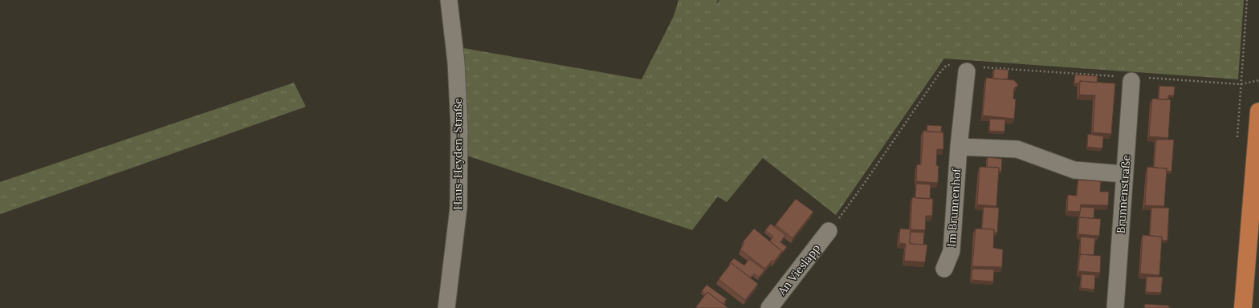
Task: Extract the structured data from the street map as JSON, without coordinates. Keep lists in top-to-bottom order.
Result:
{
  "streets": {
    "street": [
      "Haus-Heyden-Straße",
      "Brunnenstraße",
      "Im Brunnenhof",
      "An Vieslapp"
    ]
  }
}
